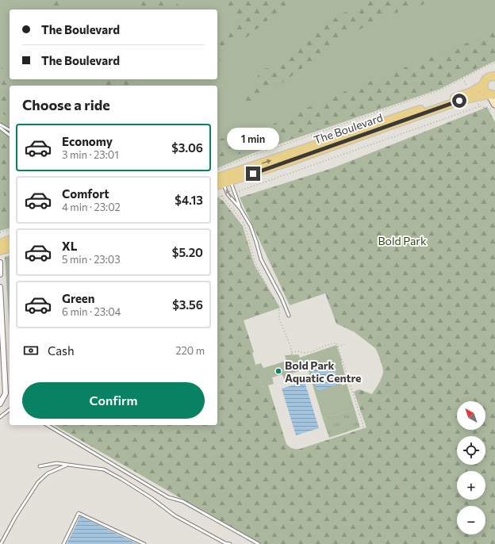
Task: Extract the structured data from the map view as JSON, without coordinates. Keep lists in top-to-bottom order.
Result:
{
  "streets": {
    "main road": ["The Boulevard"]
  },
  "parks": ["Bold Park"],
  "places": ["Bold Park Aquatic Centre"],
  "north": "top left",
  "page": {
    "banner": ["The Boulevard", "The Boulevard"],
    "heading": "Choose a ride",
    "list": [
      {
        "name": "Economy",
        "note": "3 min · 23:01",
        "value": "$3.06"
      },
      {
        "name": "Comfort",
        "note": "4 min · 23:02",
        "value": "$4.13"
      },
      {
        "name": "XL",
        "note": "5 min · 23:03",
        "value": "$5.20"
      },
      {
        "name": "Green",
        "note": "6 min · 23:04",
        "value": "$3.56"
      }
    ],
    "bubble": "1 min",
    "pay": ["Cash", "220 m"],
    "buttons": "Confirm",
    "map_buttons": ["+", "−"]
  }
}
